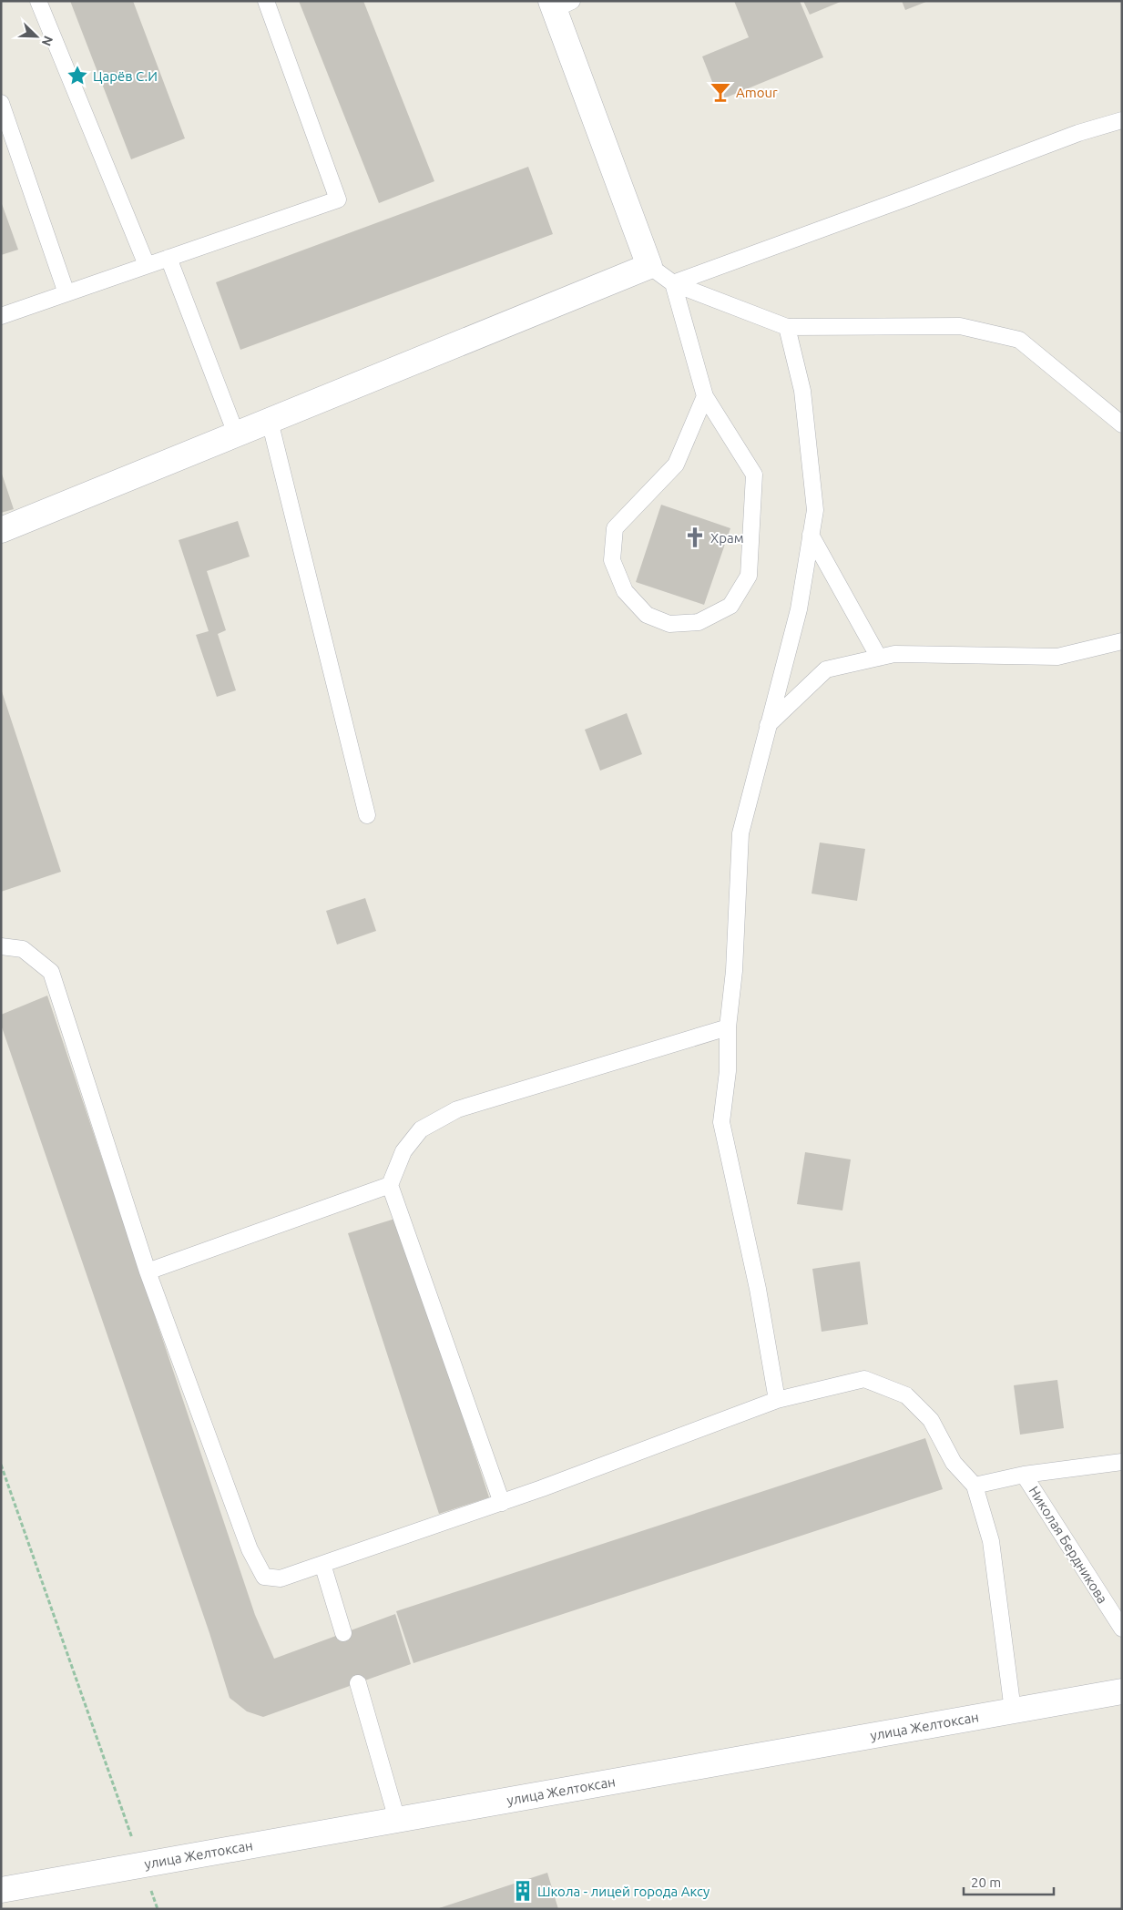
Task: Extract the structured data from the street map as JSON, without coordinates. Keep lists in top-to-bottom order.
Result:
{
  "streets": {
    "street": ["улица Желтоксан"],
    "lane": ["Николая Бердникова"]
  },
  "places": {
    "place": ["Царёв С.И"],
    "bar": ["Amour"],
    "church": ["Храм"],
    "building": ["Школа - лицей города Аксу"]
  },
  "scale_bar": "20 m",
  "north": "bottom right"
}
